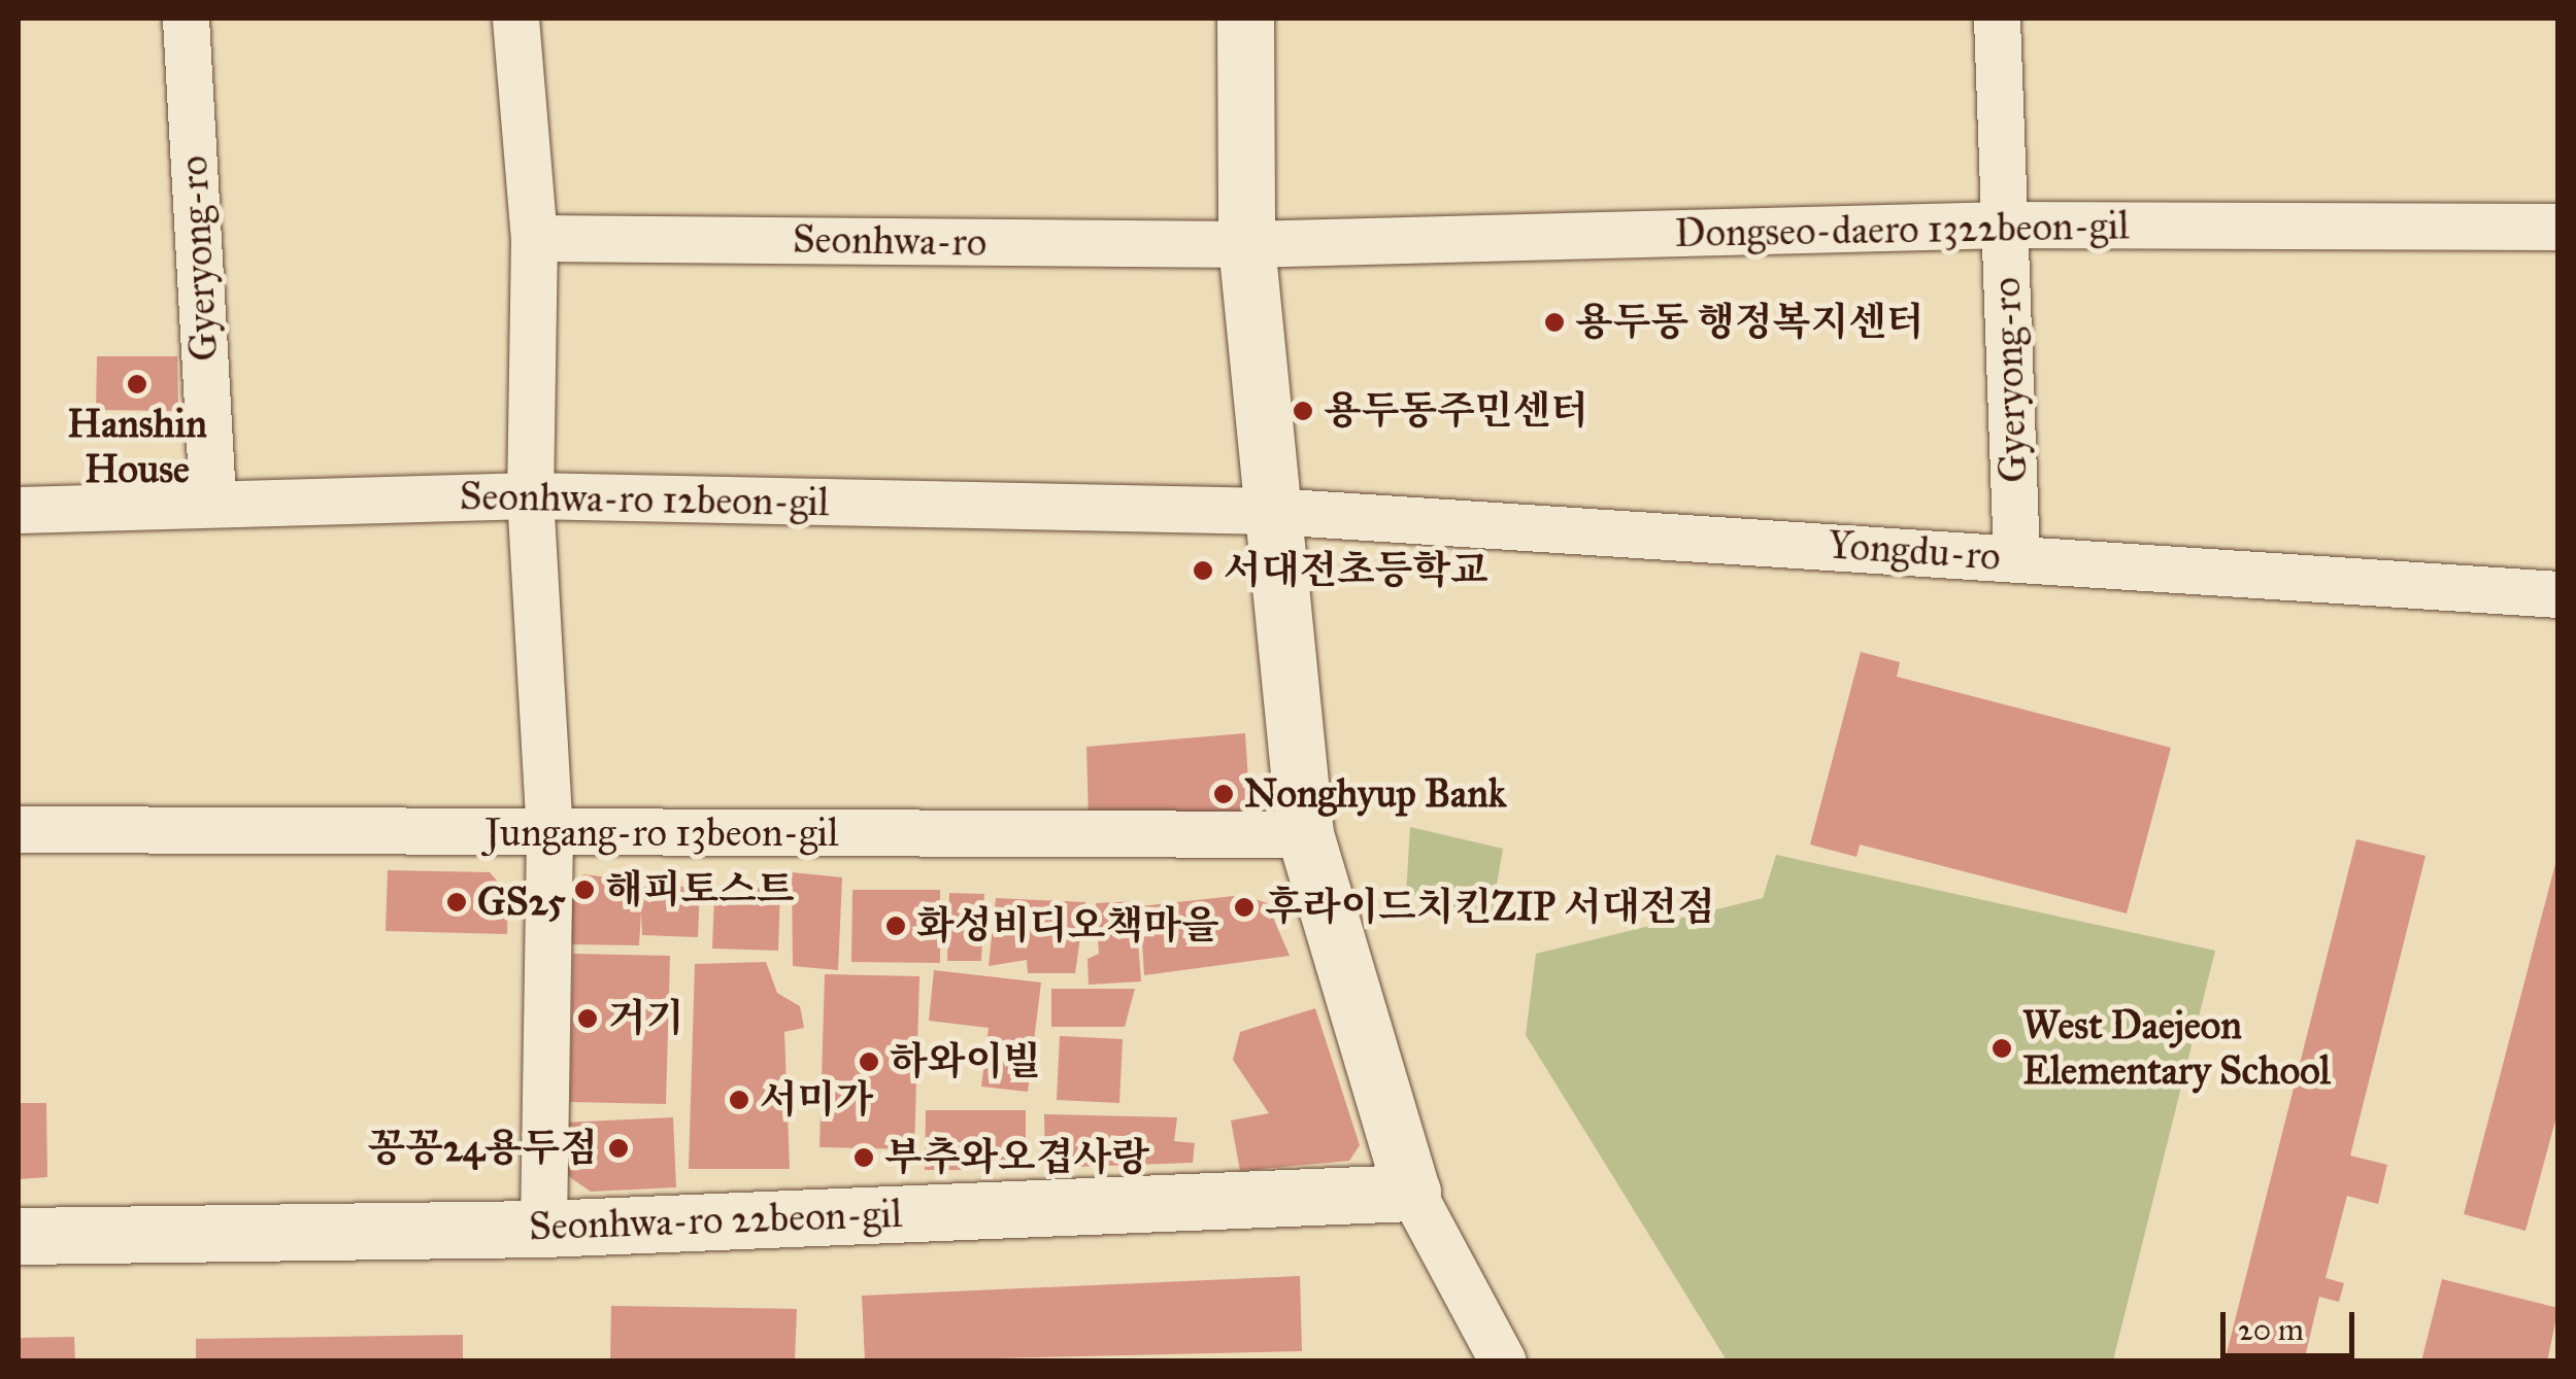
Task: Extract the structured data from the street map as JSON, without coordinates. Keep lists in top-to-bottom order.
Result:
{
  "streets": {
    "street": [
      "Dongseo-daero 1322beon-gil",
      "Seonhwa-ro",
      "Gyeryong-ro",
      "Seonhwa-ro 12beon-gil",
      "Yongdu-ro",
      "Jungang-ro 13beon-gil",
      "Seonhwa-ro 22beon-gil"
    ]
  },
  "crossings": [
    ["Dongseo-daero 1322beon-gil", "Seonhwa-ro"],
    ["Dongseo-daero 1322beon-gil", "Gyeryong-ro"],
    ["Gyeryong-ro", "Seonhwa-ro 12beon-gil"],
    ["Gyeryong-ro", "Yongdu-ro"],
    ["Seonhwa-ro 12beon-gil", "Yongdu-ro"]
  ],
  "places": [
    "용두동 행정복지센터",
    "Hanshin House",
    "용두동주민센터",
    "서대전초등학교",
    "Nonghyup Bank",
    "해피토스트",
    "GS25",
    "후라이드치킨ZIP 서대전점",
    "화성비디오책마을",
    "거기",
    "West Daejeon Elementary School",
    "하와이빌",
    "서미가",
    "꽁꽁24용두점",
    "부추와오겹사랑"
  ],
  "scale_bar": "20 m"
}
